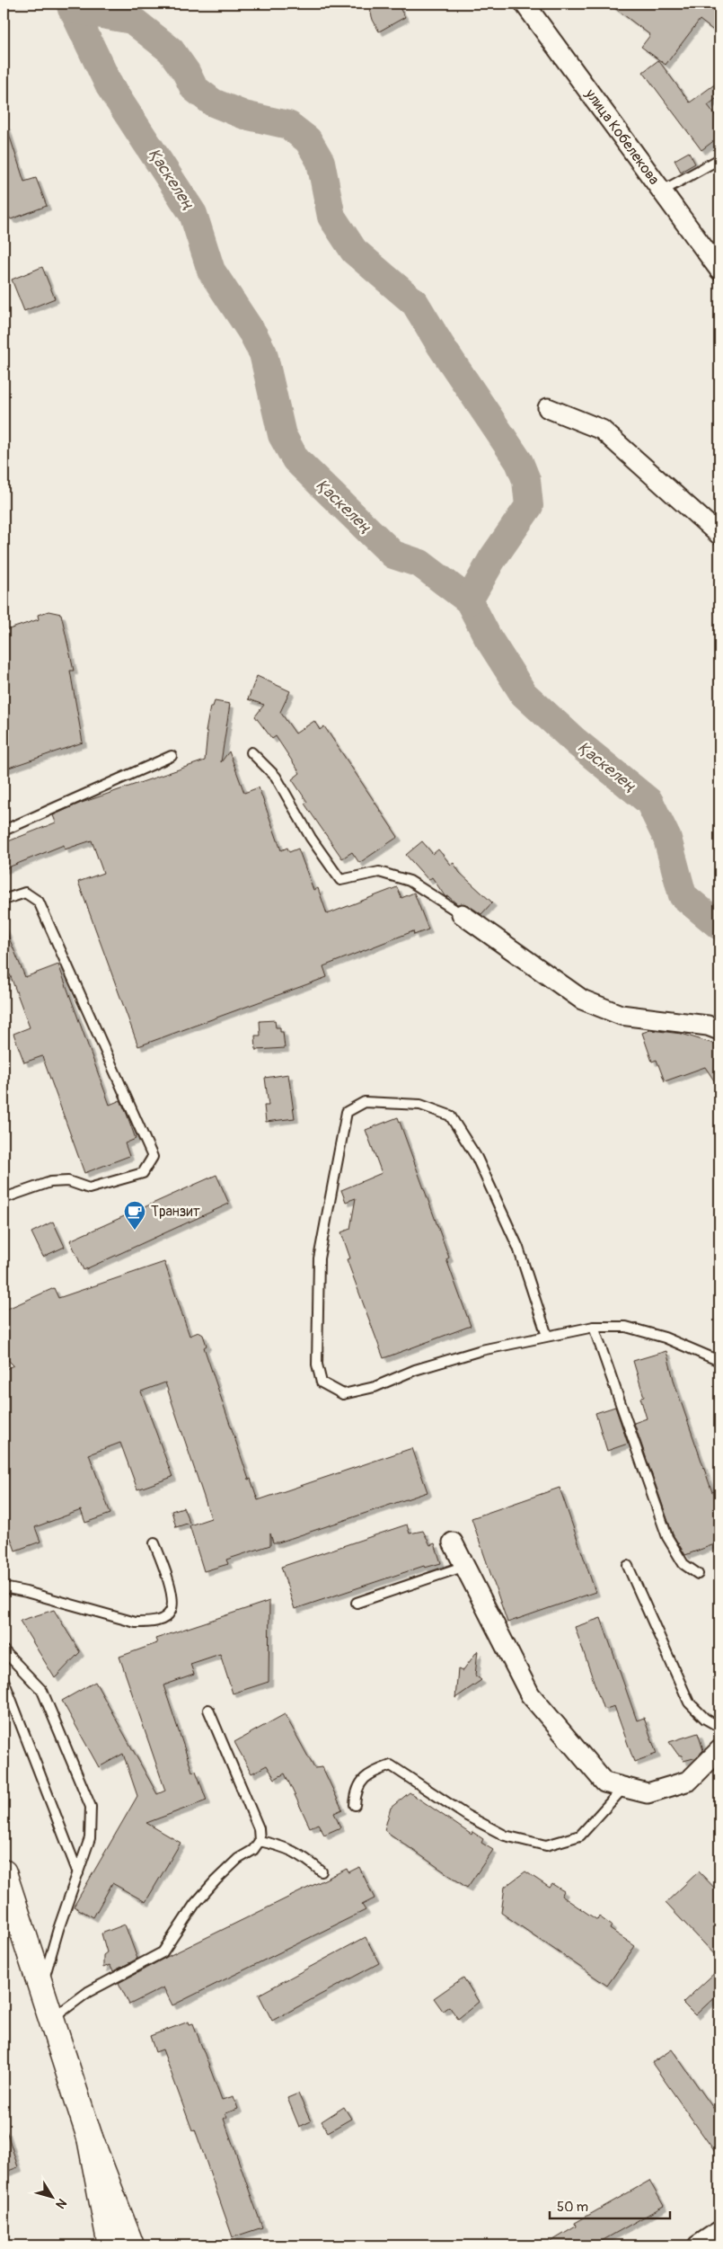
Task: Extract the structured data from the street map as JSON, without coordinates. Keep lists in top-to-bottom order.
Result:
{
  "streets": {
    "street": ["улица Кобелекова"]
  },
  "water": ["Қаскелең"],
  "places": {
    "cafe": ["Транзит"]
  },
  "scale_bar": "50 m",
  "north": "bottom right"
}
